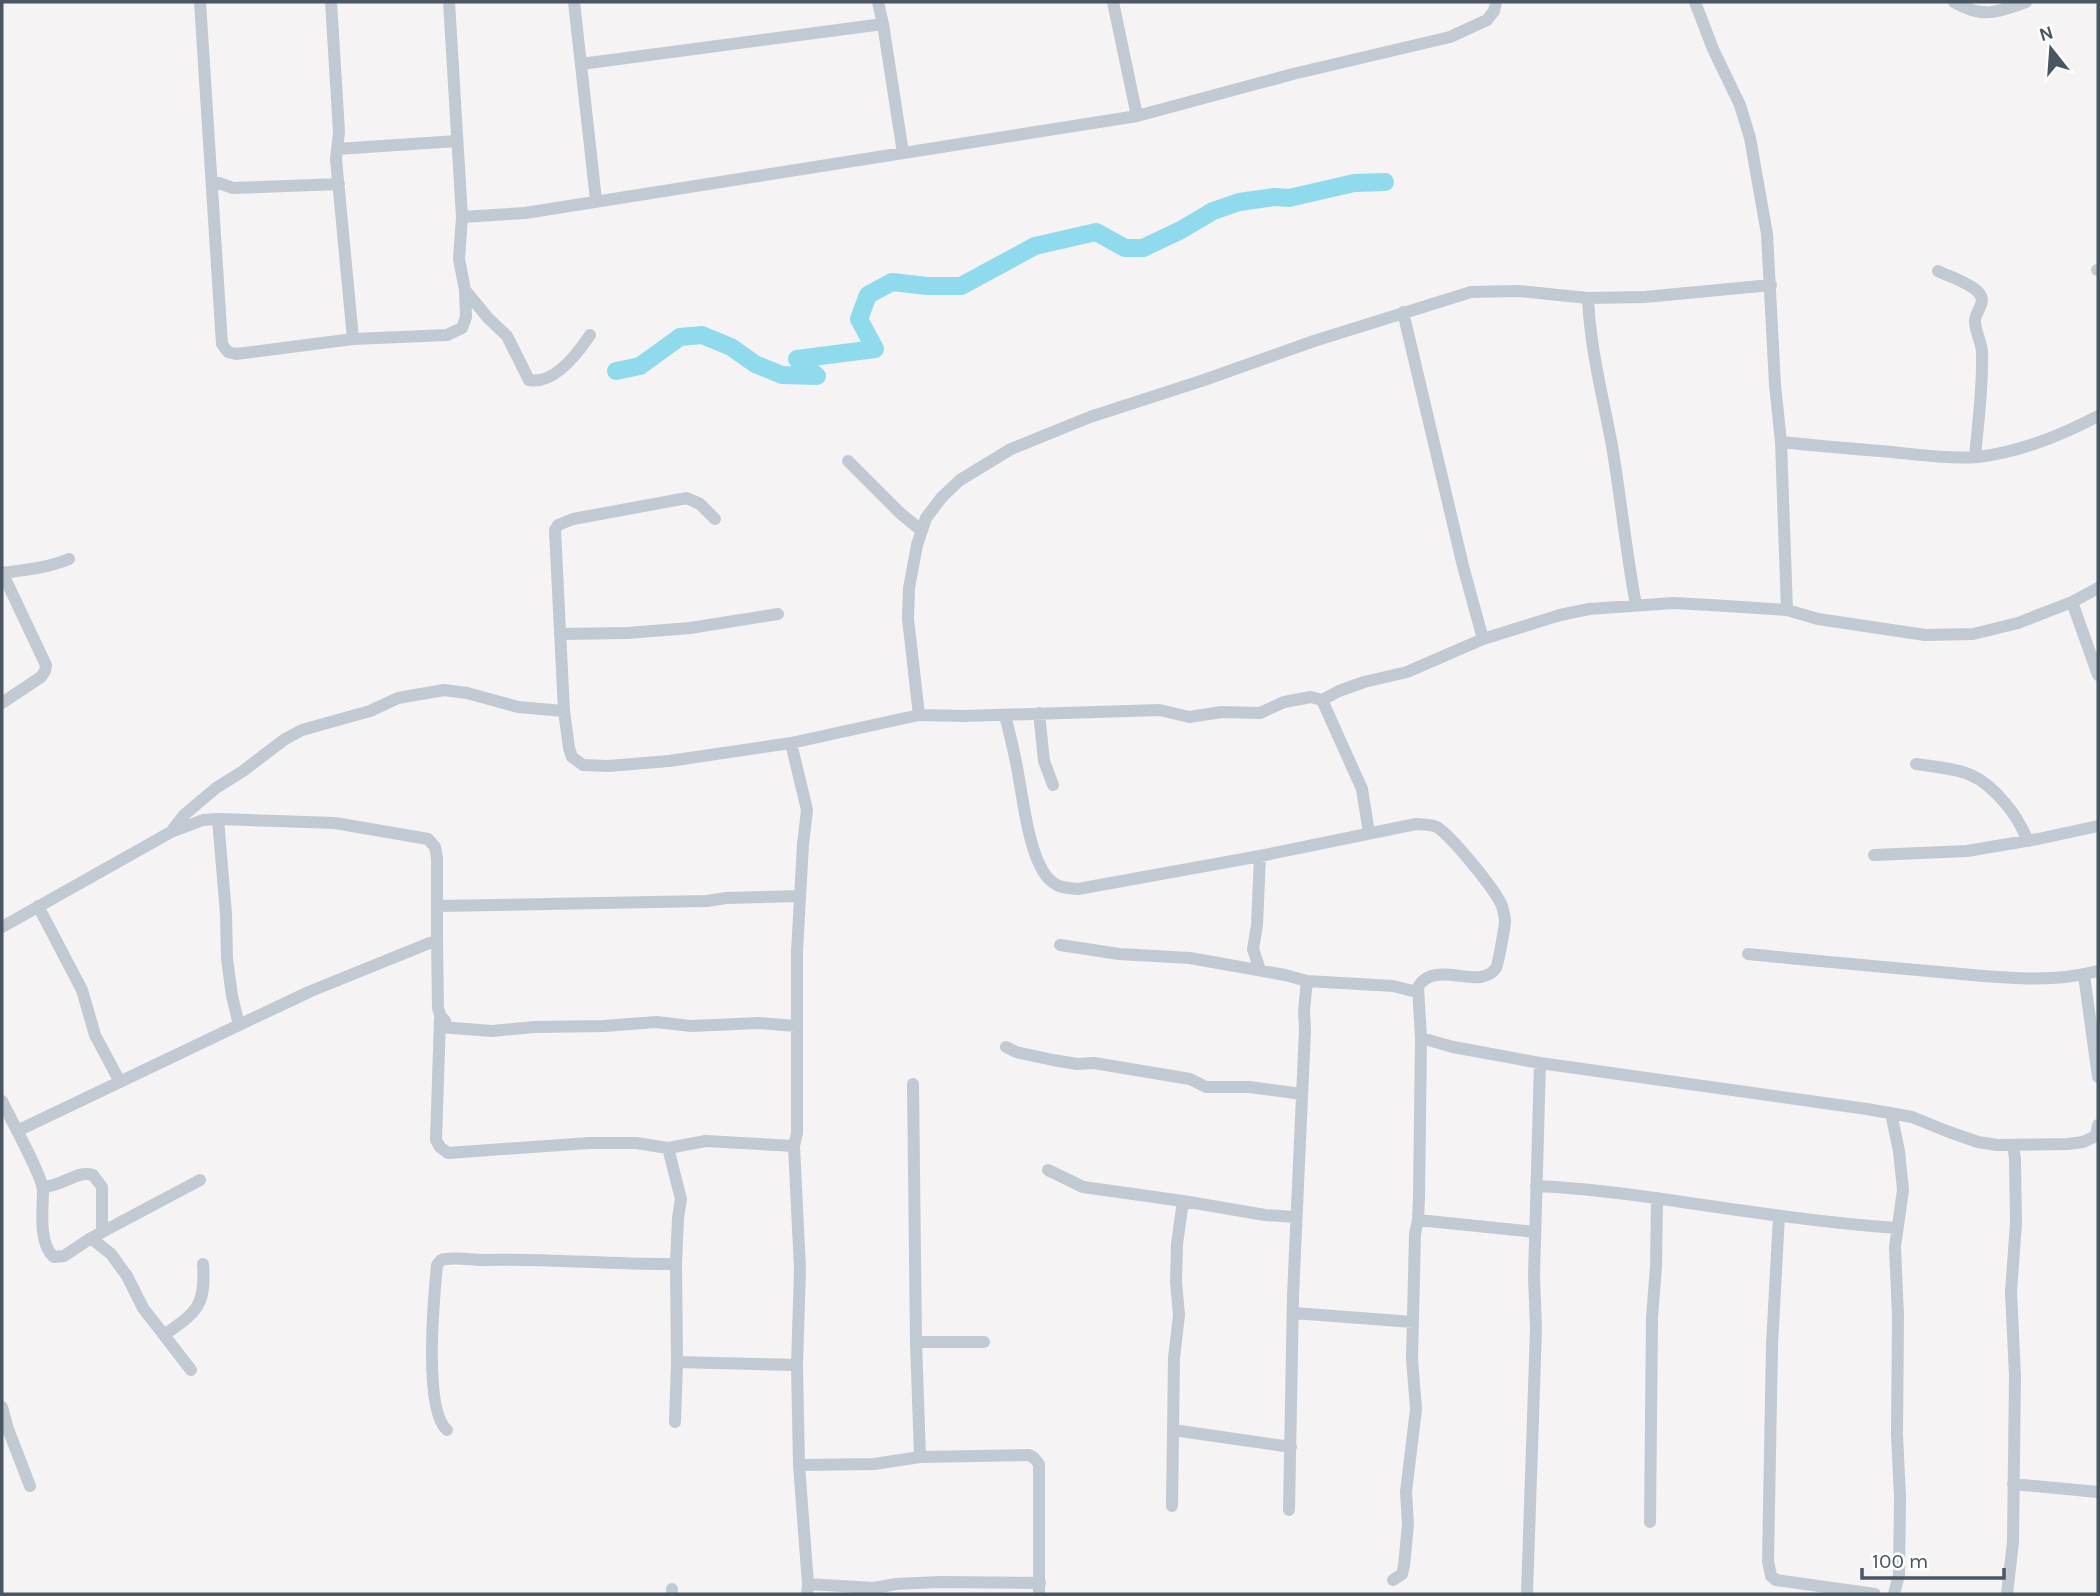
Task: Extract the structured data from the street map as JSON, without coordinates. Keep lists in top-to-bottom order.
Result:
{
  "scale_bar": "100 m",
  "north": "top"
}
